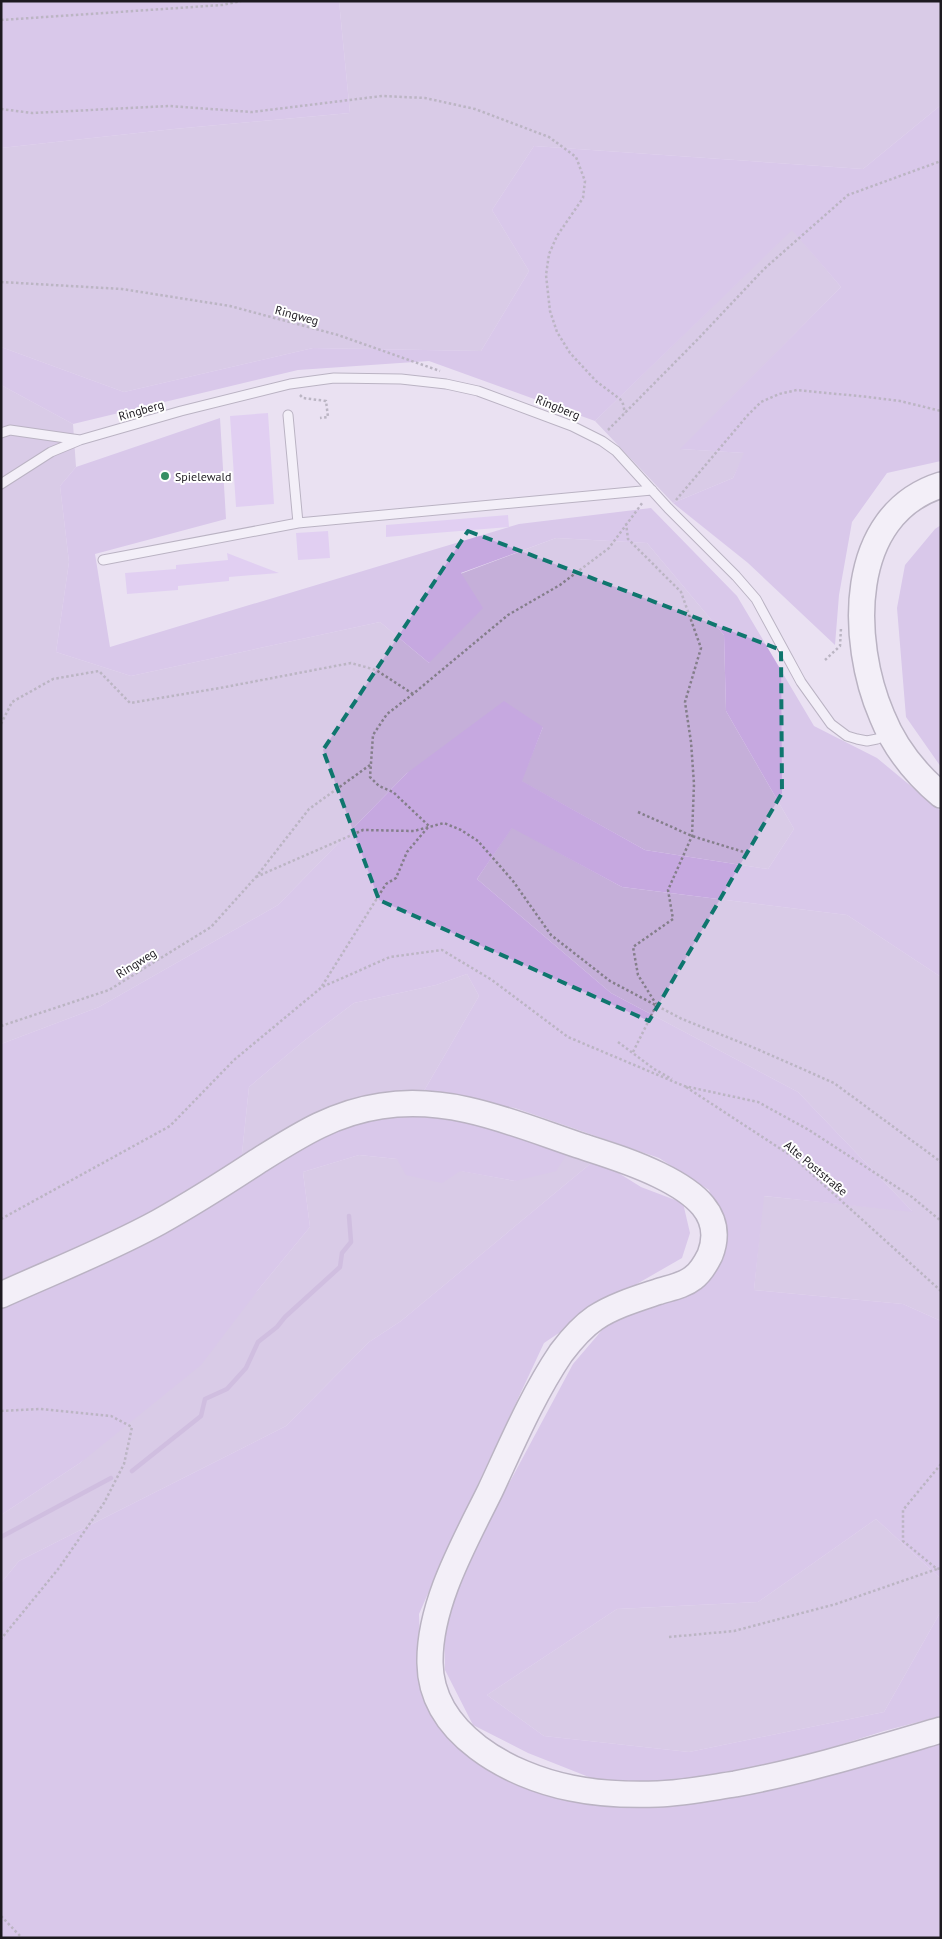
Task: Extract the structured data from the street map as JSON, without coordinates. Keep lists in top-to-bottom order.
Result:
{
  "streets": {
    "lane": ["Ringberg"],
    "path": ["Ringweg", "Alte Poststraße"]
  },
  "places": ["Spielewald"]
}
